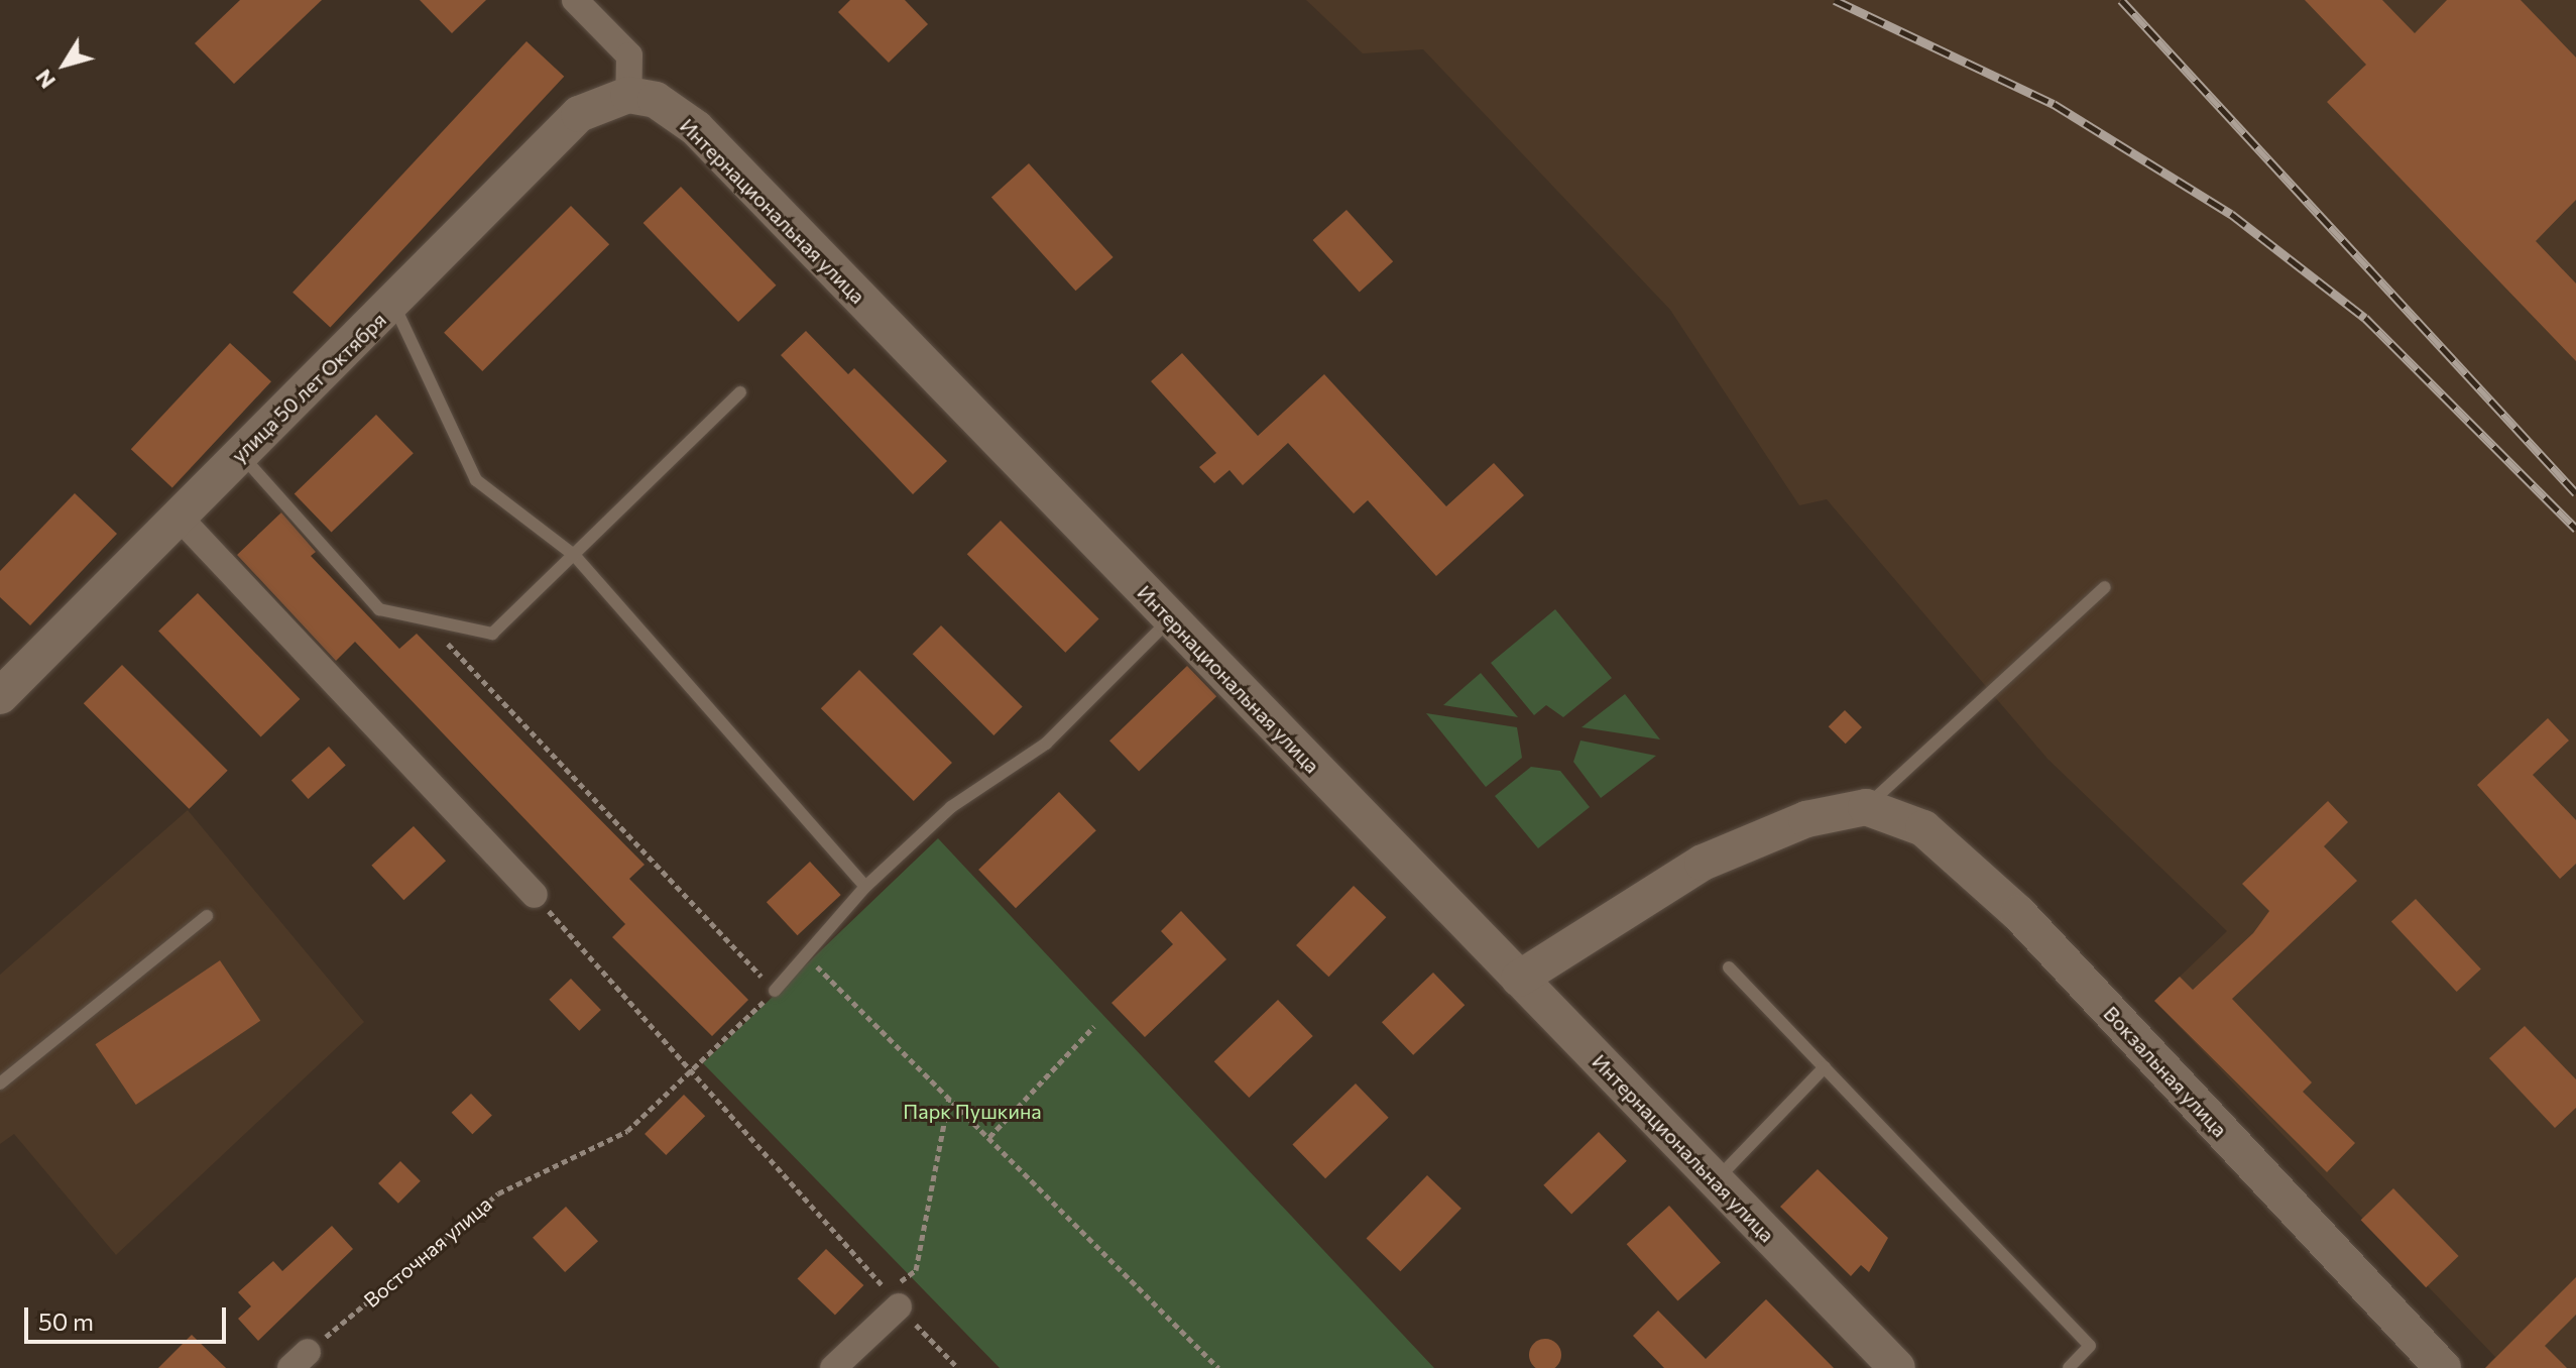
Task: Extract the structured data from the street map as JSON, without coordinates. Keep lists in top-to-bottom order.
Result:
{
  "streets": {
    "street": ["Интернациональная улица", "улица 50 лет Октября", "Вокзальная улица"],
    "path": ["Восточная улица"]
  },
  "crossings": [
    ["Интернациональная улица", "улица 50 лет Октября"]
  ],
  "parks": ["Парк Пушкина"],
  "scale_bar": "50 m",
  "north": "bottom left"
}
